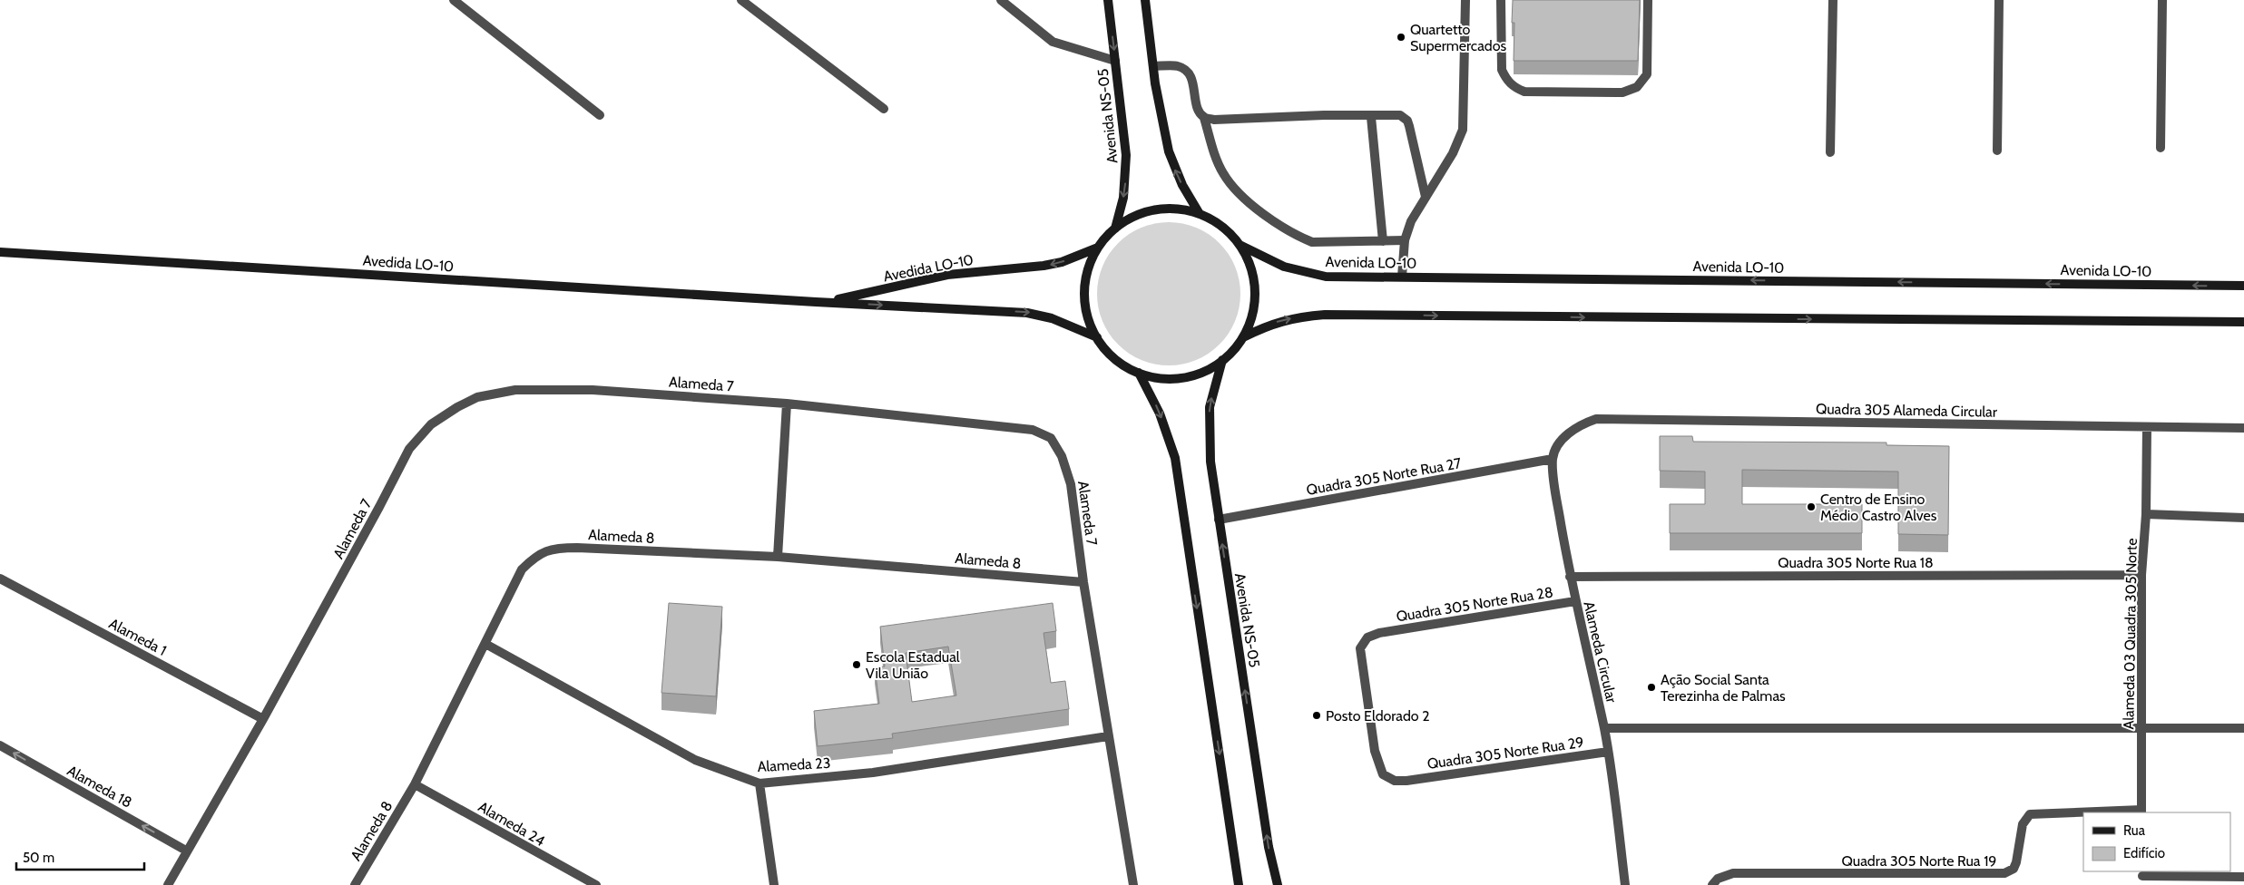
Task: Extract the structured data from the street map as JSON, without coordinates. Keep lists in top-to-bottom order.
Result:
{
  "streets": {
    "street": [
      "Avenida NS-05",
      "Avenida LO-10",
      "Avedida LO-10",
      "Alameda 7",
      "Quadra 305 Alameda Circular",
      "Quadra 305 Norte Rua 27",
      "Alameda 8",
      "Quadra 305 Norte Rua 18",
      "Quadra 305 Norte Rua 28",
      "Alameda 03 Quadra 305 Norte",
      "Alameda 1",
      "Alameda Circular",
      "Quadra 305 Norte Rua 29",
      "Alameda 23",
      "Alameda 18",
      "Alameda 24",
      "Quadra 305 Norte Rua 19"
    ]
  },
  "crossings": [
    ["Avenida NS-05", "Avenida LO-10"],
    ["Avenida NS-05", "Avedida LO-10"],
    ["Avenida NS-05", "Quadra 305 Norte Rua 27"],
    ["Alameda 7", "Alameda 8"],
    ["Alameda 7", "Alameda 1"],
    ["Alameda 7", "Alameda 23"],
    ["Alameda 7", "Alameda 18"],
    ["Quadra 305 Alameda Circular", "Quadra 305 Norte Rua 27"],
    ["Quadra 305 Alameda Circular", "Alameda 03 Quadra 305 Norte"],
    ["Quadra 305 Alameda Circular", "Alameda Circular"],
    ["Quadra 305 Norte Rua 27", "Alameda Circular"],
    ["Alameda 8", "Alameda 23"],
    ["Alameda 8", "Alameda 24"],
    ["Quadra 305 Norte Rua 18", "Alameda 03 Quadra 305 Norte"],
    ["Quadra 305 Norte Rua 18", "Alameda Circular"],
    ["Quadra 305 Norte Rua 28", "Alameda Circular"],
    ["Quadra 305 Norte Rua 28", "Quadra 305 Norte Rua 29"],
    ["Alameda 03 Quadra 305 Norte", "Quadra 305 Norte Rua 19"],
    ["Alameda Circular", "Quadra 305 Norte Rua 29"]
  ],
  "one_way": ["Alameda 18"],
  "places": [
    "Quartetto Supermercados",
    "Centro de Ensino Médio Castro Alves",
    "Escola Estadual Vila União",
    "Ação Social Santa Terezinha de Palmas",
    "Posto Eldorado 2"
  ],
  "legend": ["Rua", "Edifício"],
  "scale_bar": "50 m"
}
